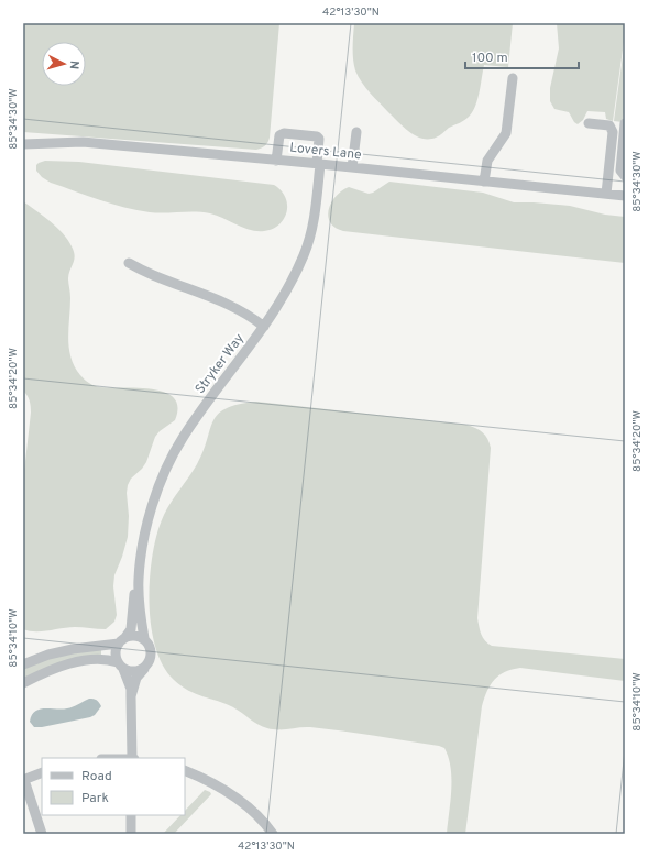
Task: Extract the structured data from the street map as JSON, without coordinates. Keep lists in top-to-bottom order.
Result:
{
  "streets": {
    "street": ["Lovers Lane", "Stryker Way"]
  },
  "crossings": [
    ["Lovers Lane", "Stryker Way"]
  ],
  "legend": ["Road", "Park"],
  "scale_bar": "100 m",
  "north": "right",
  "coordinates": [
    "42°13'30\"N",
    "85°34'30\"W",
    "85°34'20\"W",
    "85°34'10\"W"
  ]
}
